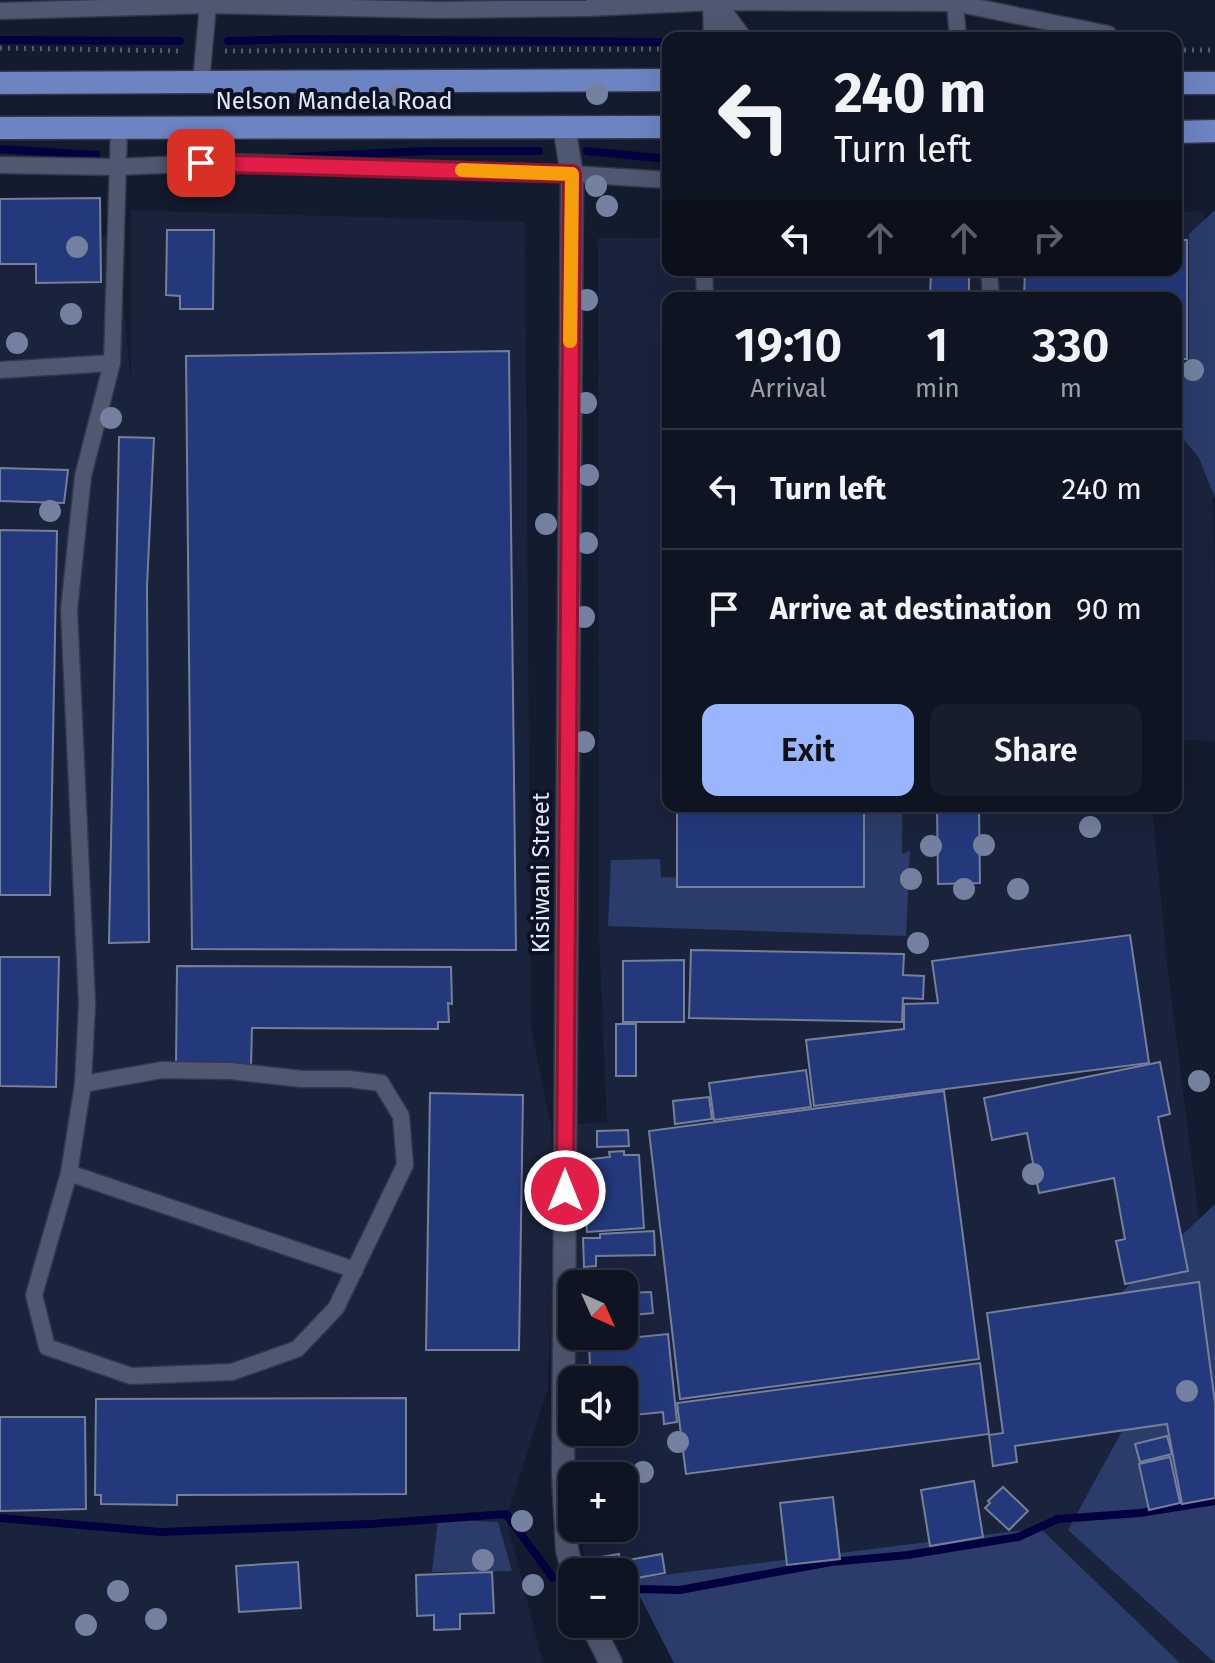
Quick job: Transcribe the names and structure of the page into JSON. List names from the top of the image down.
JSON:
{
  "streets": {
    "main road": ["Nelson Mandela Road"],
    "street": ["Kisiwani Street"]
  },
  "crossings": [
    ["Nelson Mandela Road", "Kisiwani Street"]
  ],
  "north": "bottom right",
  "page": {
    "turn": ["240 m", "Turn left"],
    "eta": [
      "19:10",
      "Arrival",
      "1",
      "min",
      "330",
      "m"
    ],
    "list": [
      {
        "name": "Turn left",
        "value": "240 m"
      },
      {
        "name": "Arrive at destination",
        "value": "90 m"
      }
    ],
    "buttons": ["Exit", "Share"],
    "map_buttons": ["+", "−"]
  }
}
